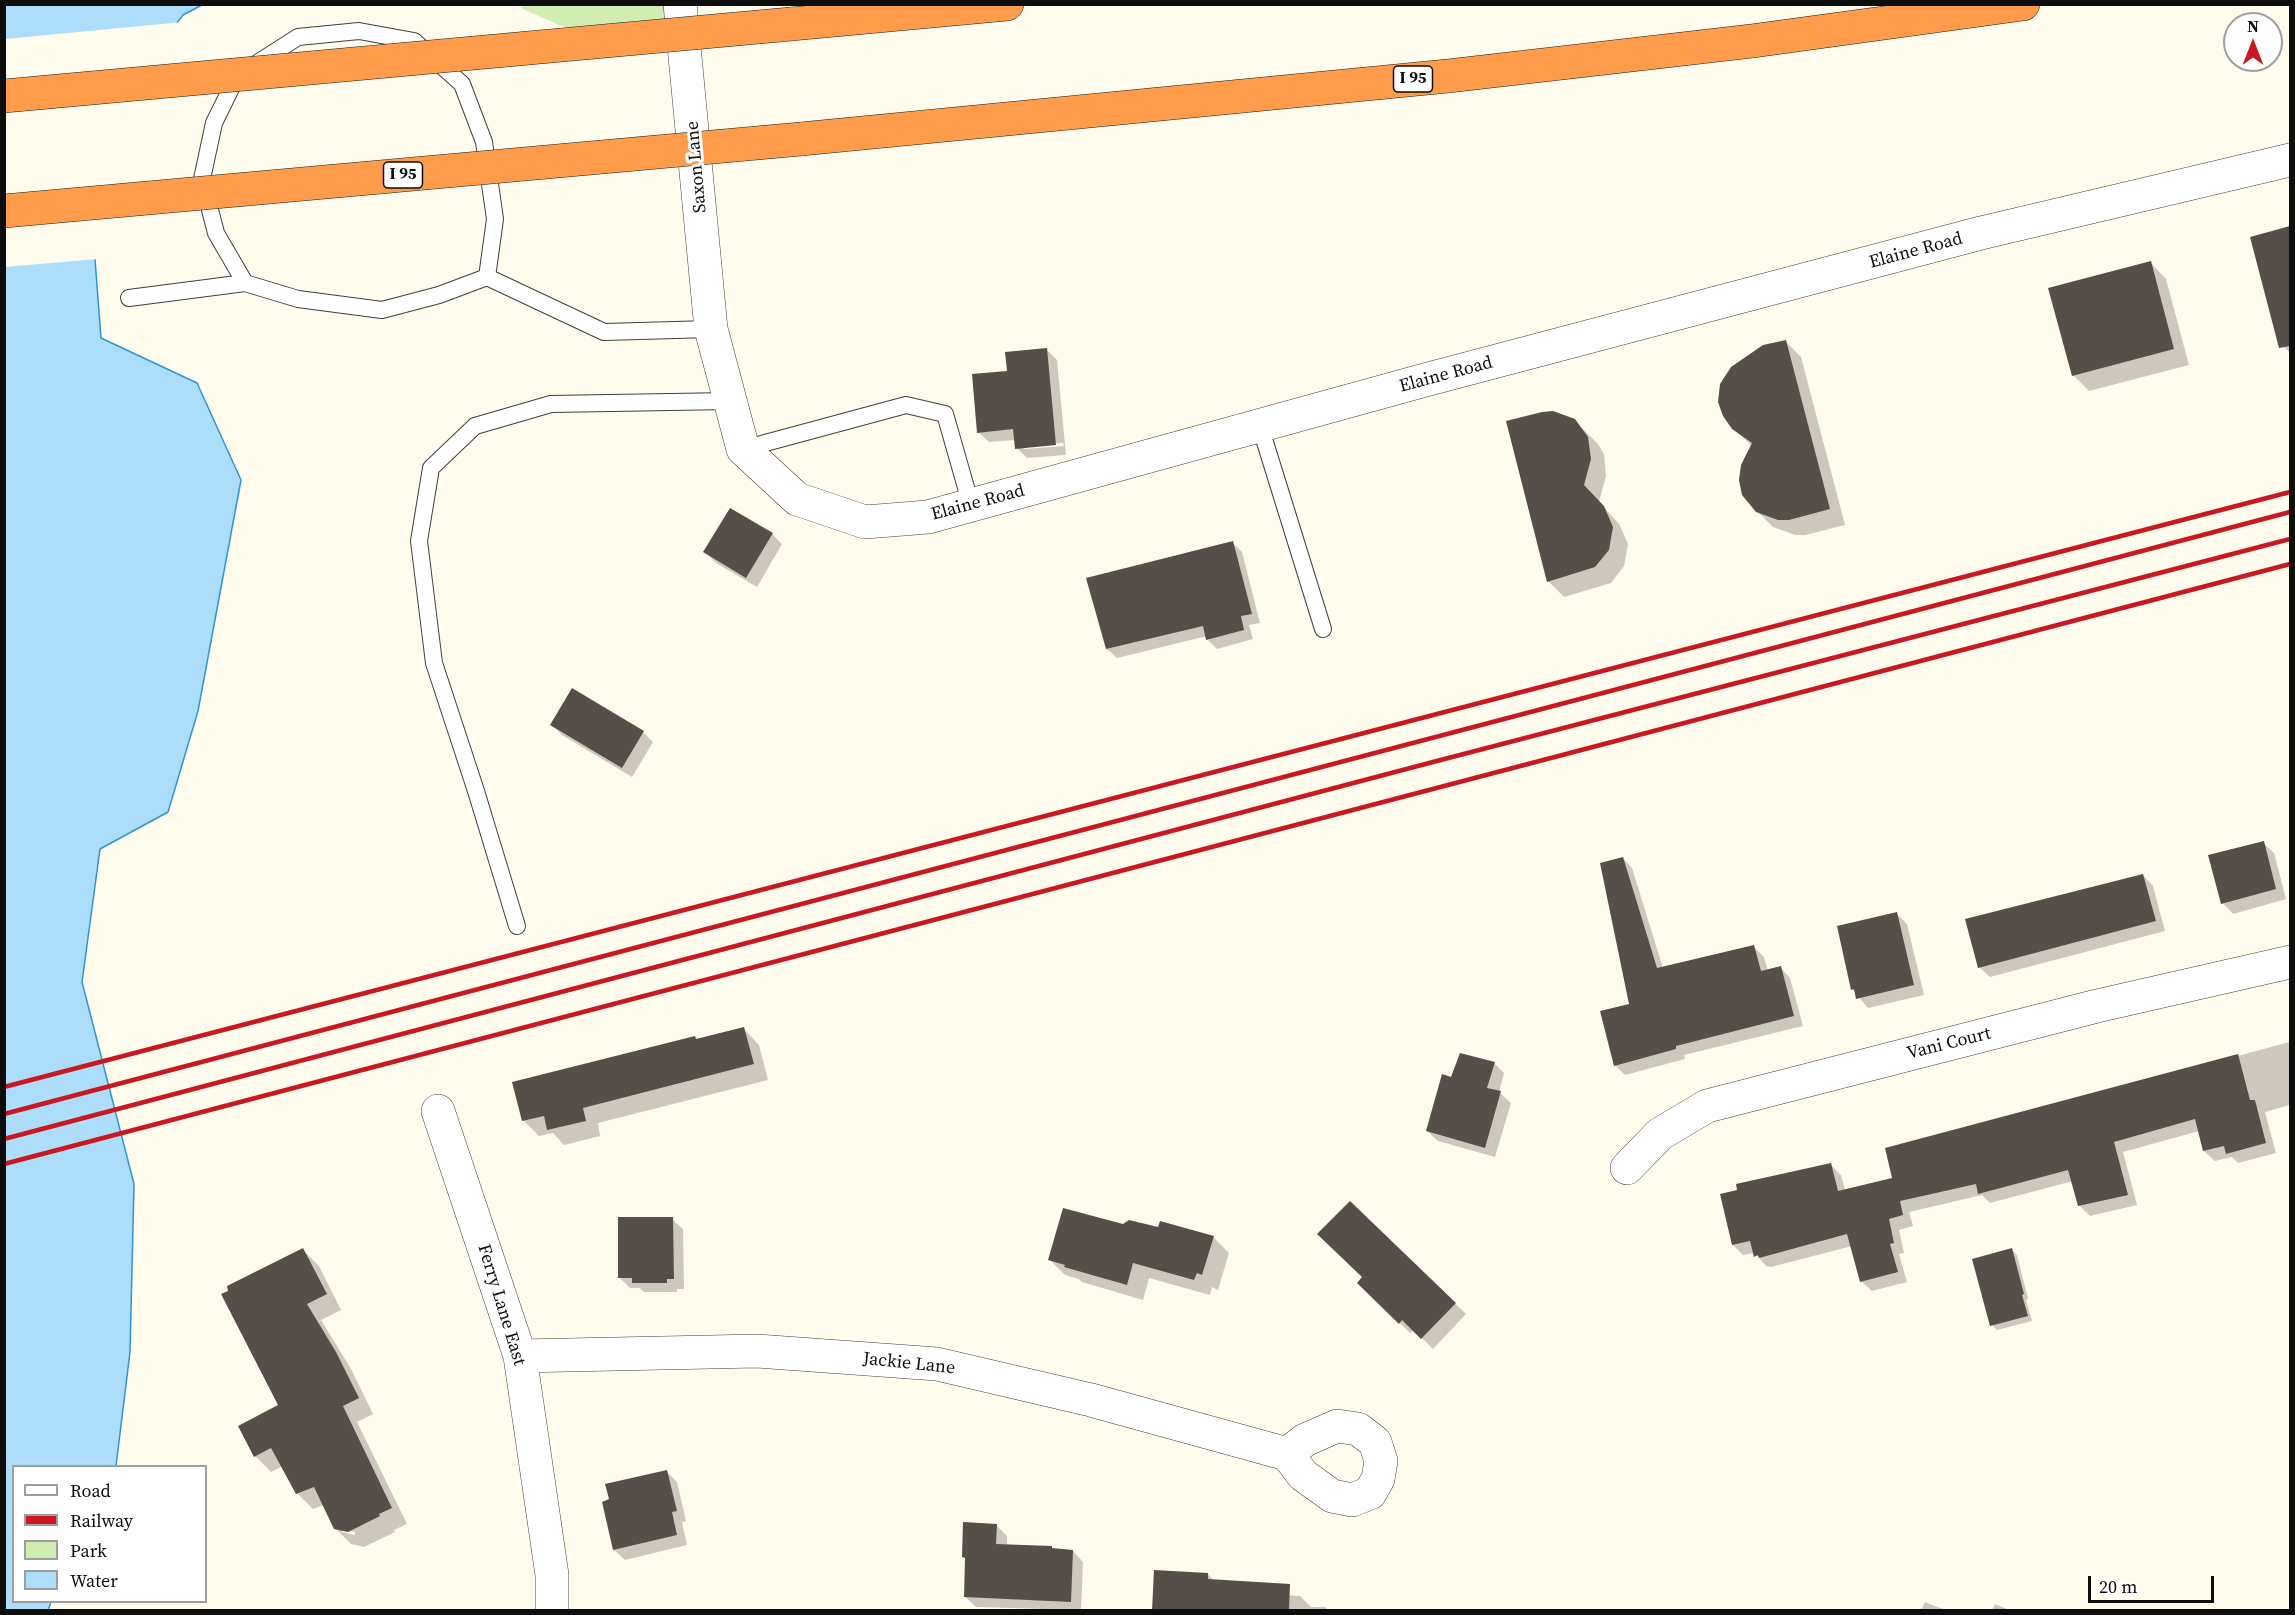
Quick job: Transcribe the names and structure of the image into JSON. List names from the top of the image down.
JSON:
{
  "streets": {
    "highway": ["I 95"],
    "street": [
      "Saxon Lane",
      "Elaine Road",
      "Vani Court",
      "Ferry Lane East",
      "Jackie Lane"
    ]
  },
  "crossings": [
    ["Ferry Lane East", "Jackie Lane"]
  ],
  "legend": [
    "Road",
    "Railway",
    "Park",
    "Water"
  ],
  "scale_bar": "20 m",
  "north": "top"
}
